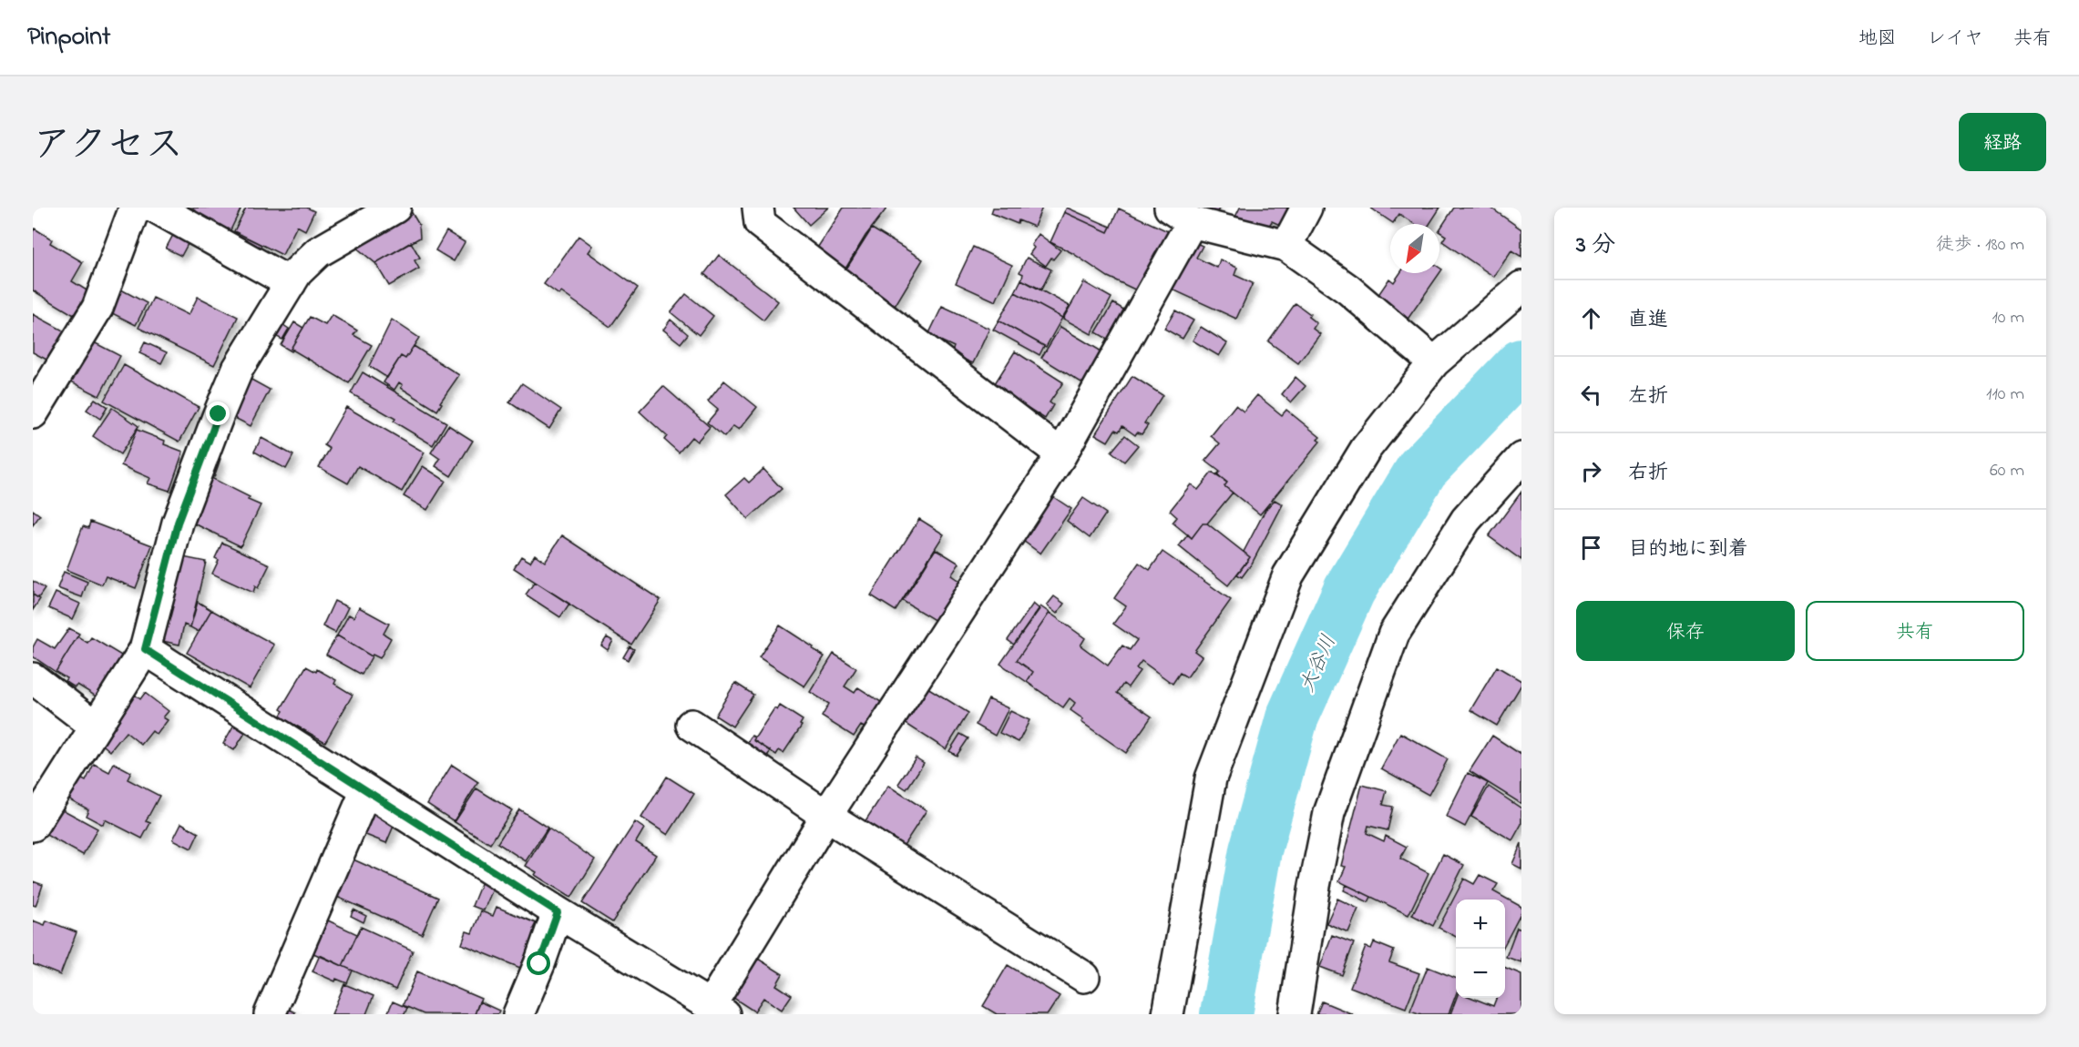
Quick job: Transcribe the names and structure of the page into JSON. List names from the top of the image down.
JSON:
{
  "water": ["大谷川"],
  "north": "bottom left",
  "page": {
    "header": "Pinpoint",
    "nav": ["地図", "レイヤ", "共有"],
    "title": "アクセス",
    "buttons": [
      "経路",
      ["保存", "共有"]
    ],
    "heading": ["3 分", "徒歩 · 180 m"],
    "list": [
      ["直進", "10 m"],
      ["左折", "110 m"],
      ["右折", "60 m"],
      "目的地に到着"
    ],
    "map_buttons": ["+", "−"]
  }
}
